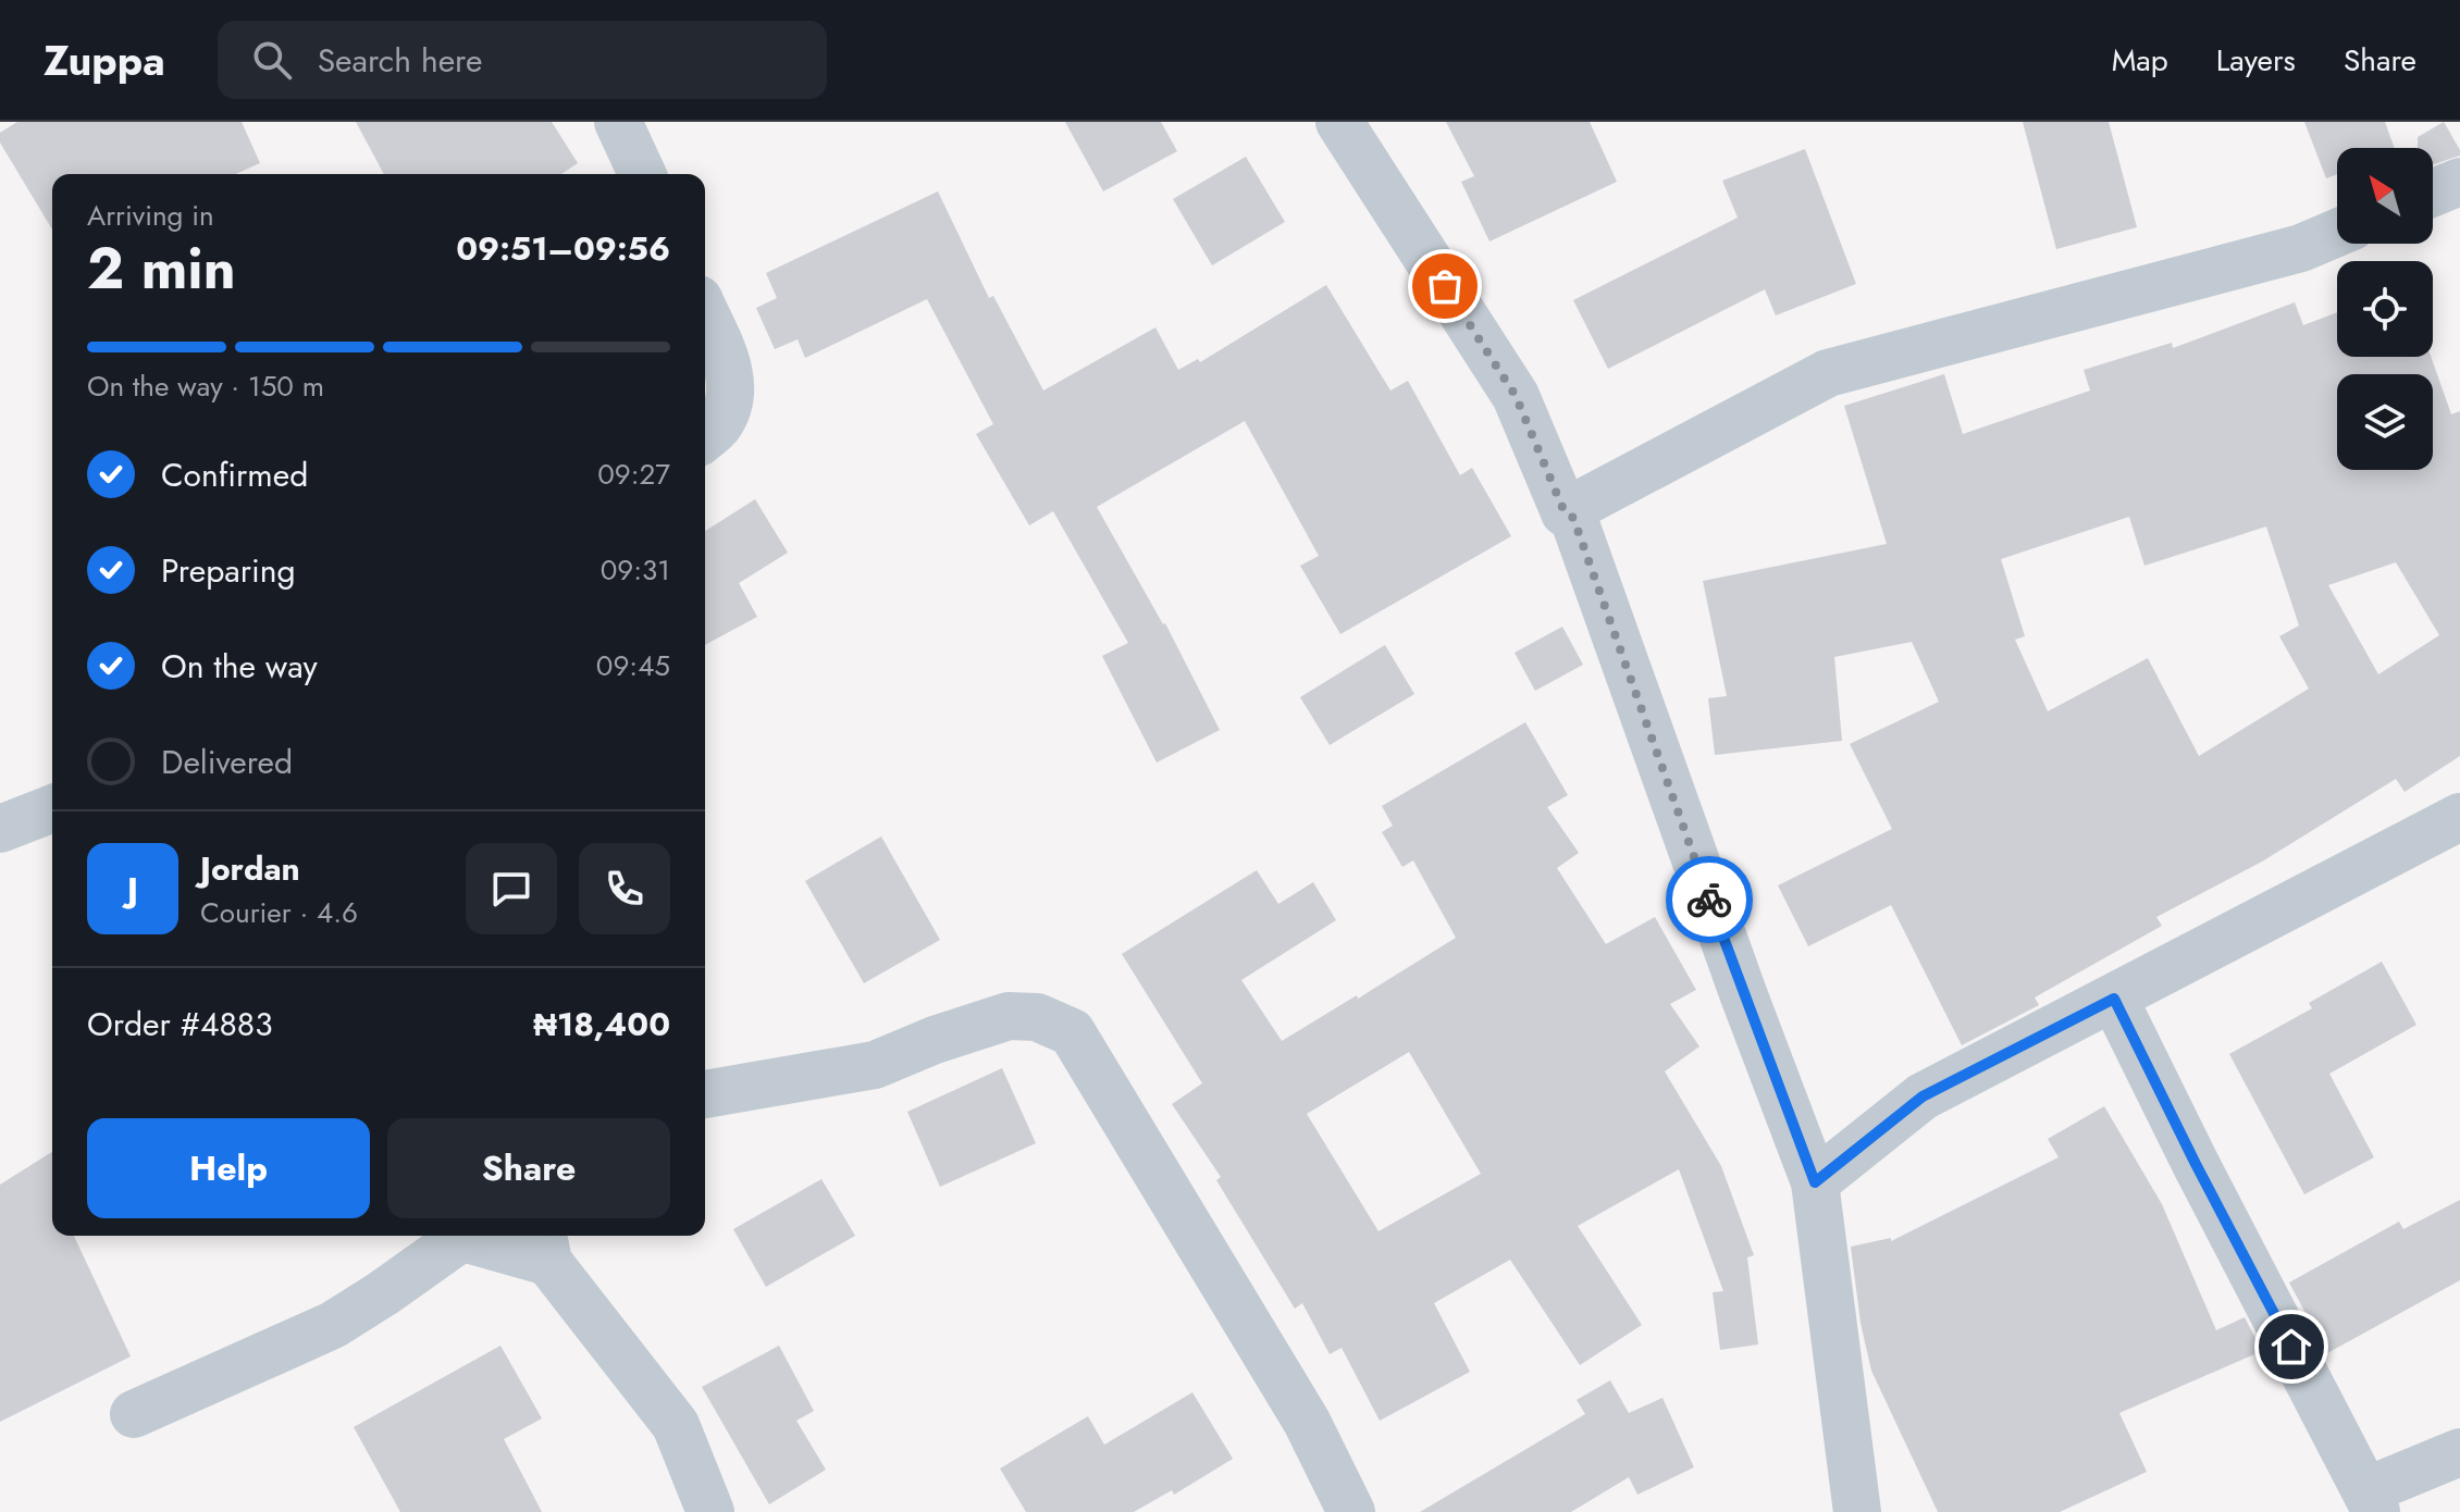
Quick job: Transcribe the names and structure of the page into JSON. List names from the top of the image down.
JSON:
{
  "north": "top left",
  "page": {
    "header": "Zuppa",
    "search": "Search here",
    "nav": ["Map", "Layers", "Share"],
    "heading": ["2 min", "Arriving in", "09:51–09:56"],
    "panel": [
      "Jordan",
      "Courier · 4.6",
      "Order #4883",
      "₦18,400"
    ],
    "bar": "On the way · 150 m",
    "list": [
      ["Confirmed", "09:27"],
      ["Preparing", "09:31"],
      ["On the way", "09:45"],
      "Delivered"
    ],
    "round": "J",
    "buttons": ["Help", "Share"]
  }
}
